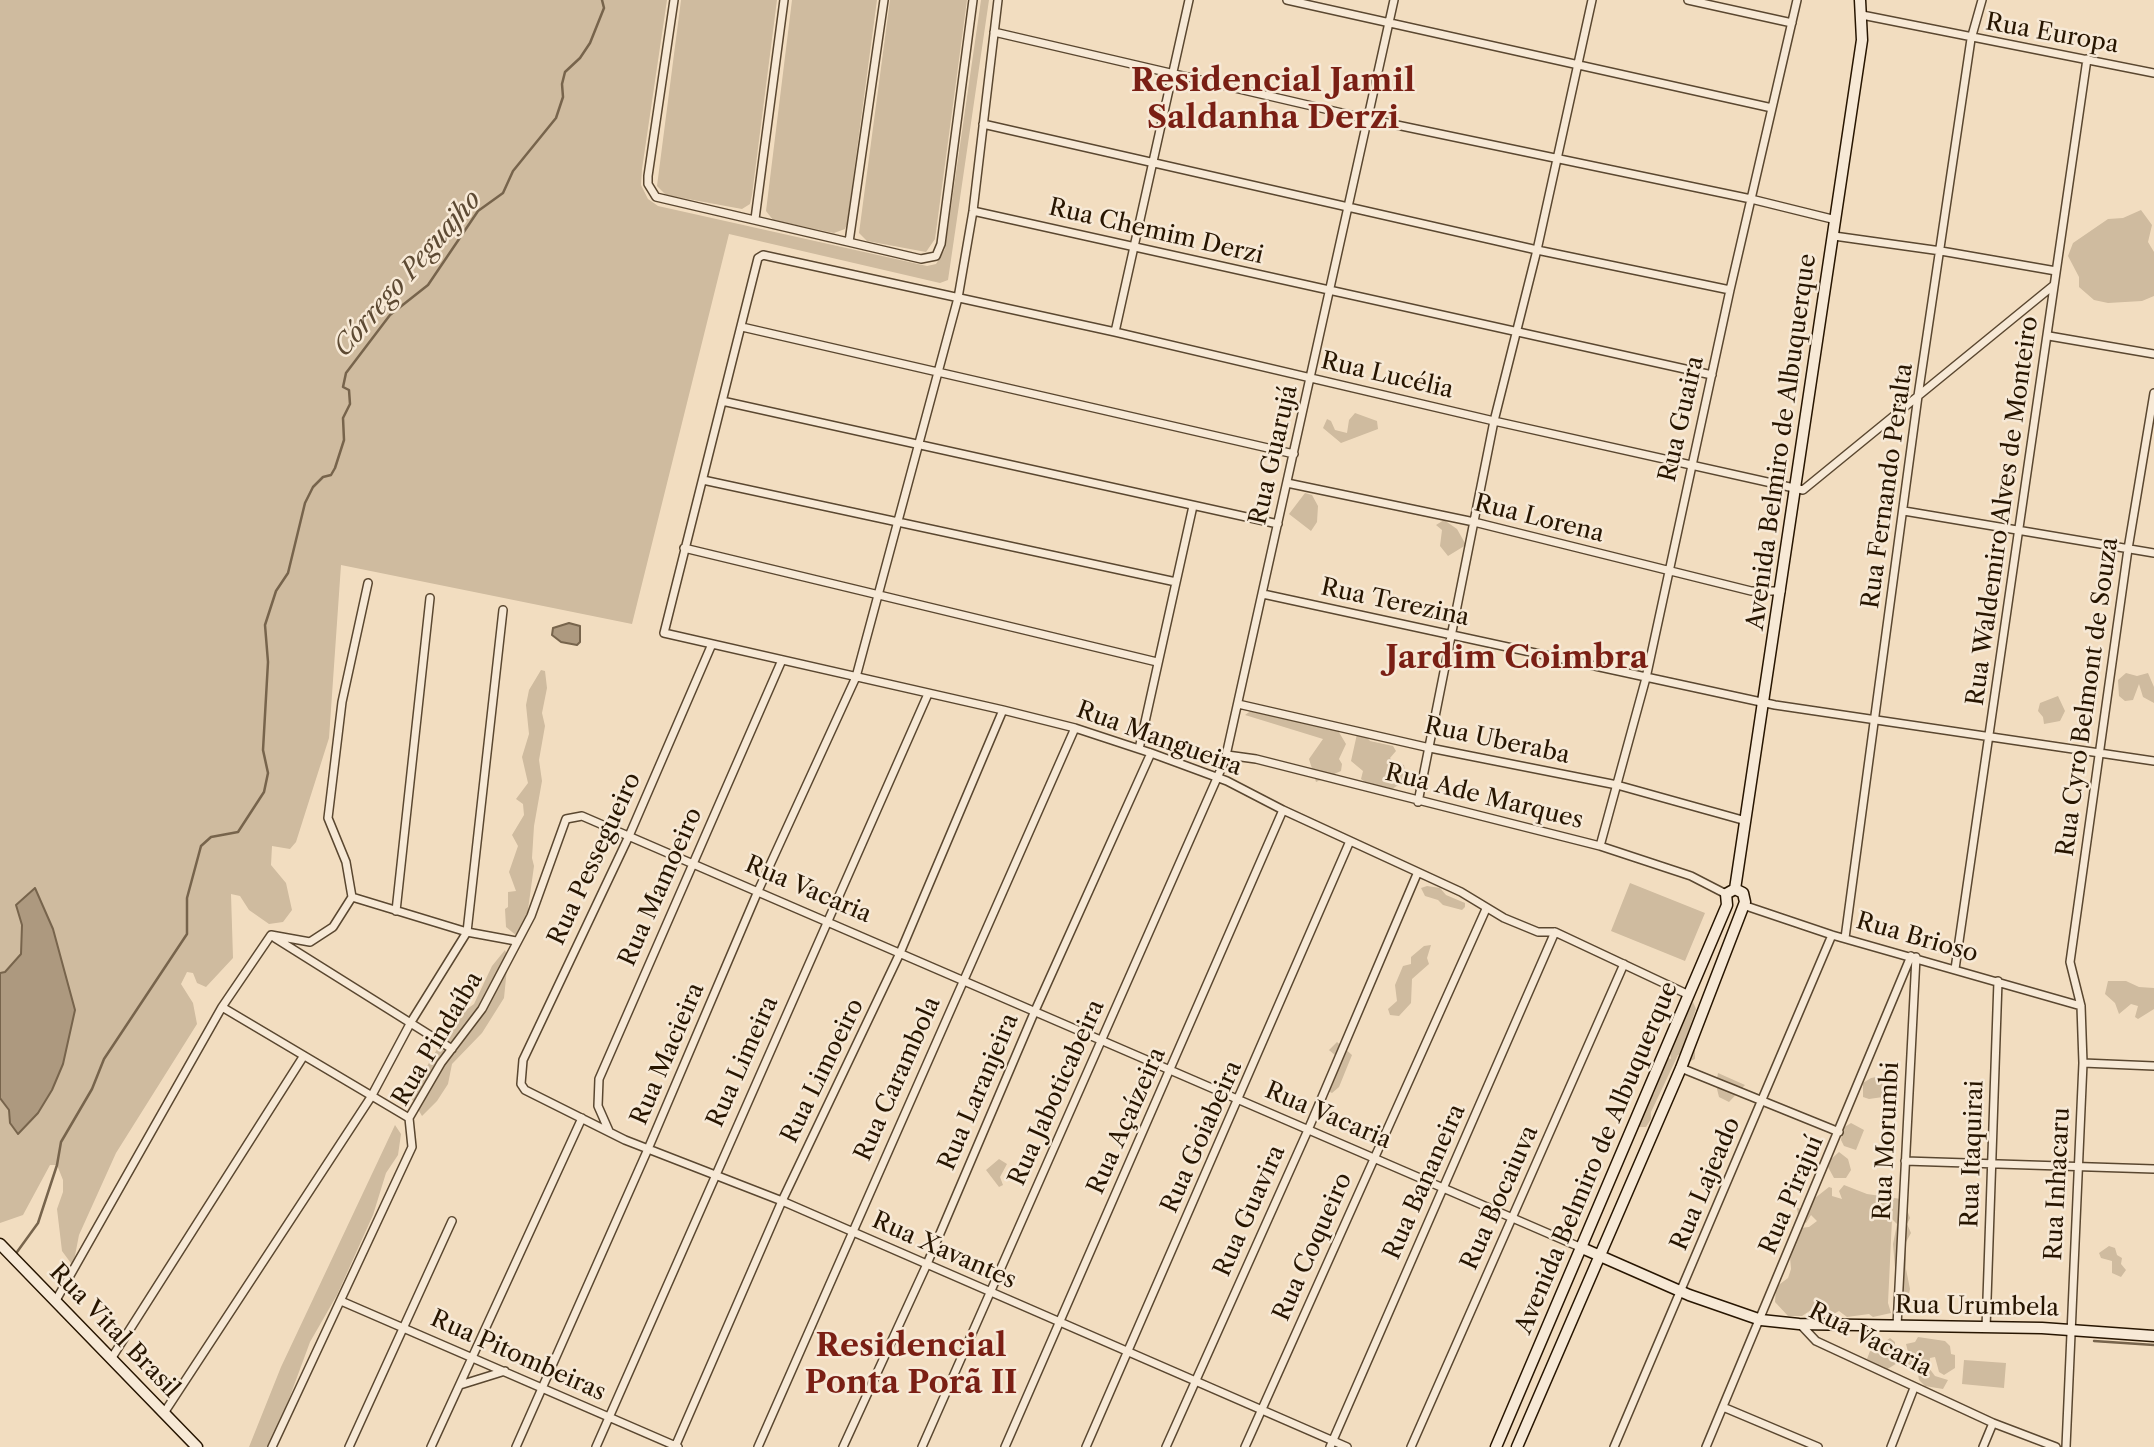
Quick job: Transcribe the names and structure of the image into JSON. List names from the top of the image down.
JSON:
{
  "streets": {
    "main road": [
      "Avenida Belmiro de Albuquerque",
      "Rua Vacaria",
      "Rua Urumbela",
      "Rua Vital Brasil"
    ],
    "street": [
      "Rua Europa",
      "Rua Chemim Derzi",
      "Rua Lucélia",
      "Rua Guaira",
      "Rua Guarujá",
      "Rua Fernando Peralta",
      "Rua Waldemiro Alves de Monteiro",
      "Rua Lorena",
      "Rua Terezina",
      "Rua Cyro Belmont de Souza",
      "Rua Mangueira",
      "Rua Uberaba",
      "Rua Ade Marques",
      "Rua Pessegueiro",
      "Rua Mamoeiro",
      "Rua Brioso",
      "Rua Pindaíba",
      "Rua Macieira",
      "Rua Limeira",
      "Rua Limoeiro",
      "Rua Carambola",
      "Rua Laranjeira",
      "Rua Jaboticabeira",
      "Rua Açaízeira",
      "Rua Goiabeira",
      "Rua Morumbi",
      "Rua Itaquirai",
      "Rua Bananeira",
      "Rua Lajeado",
      "Rua Inhacaru",
      "Rua Pirajuí",
      "Rua Bocaiuva",
      "Rua Guavira",
      "Rua Coqueiro",
      "Rua Xavantes",
      "Rua Pitombeiras"
    ]
  },
  "crossings": [
    ["Rua Europa", "Avenida Belmiro de Albuquerque"],
    ["Rua Europa", "Rua Fernando Peralta"],
    ["Rua Europa", "Rua Waldemiro Alves de Monteiro"],
    ["Rua Chemim Derzi", "Rua Guaira"],
    ["Rua Chemim Derzi", "Rua Guarujá"],
    ["Rua Chemim Derzi", "Rua Macieira"],
    ["Rua Lucélia", "Rua Guaira"],
    ["Rua Lucélia", "Avenida Belmiro de Albuquerque"],
    ["Rua Lucélia", "Rua Guarujá"],
    ["Rua Lucélia", "Rua Macieira"],
    ["Rua Guaira", "Rua Lorena"],
    ["Rua Guaira", "Rua Terezina"],
    ["Rua Guaira", "Rua Uberaba"],
    ["Rua Guaira", "Rua Ade Marques"],
    ["Avenida Belmiro de Albuquerque", "Rua Lorena"],
    ["Avenida Belmiro de Albuquerque", "Rua Terezina"],
    ["Avenida Belmiro de Albuquerque", "Rua Mangueira"],
    ["Avenida Belmiro de Albuquerque", "Rua Uberaba"],
    ["Avenida Belmiro de Albuquerque", "Rua Ade Marques"],
    ["Avenida Belmiro de Albuquerque", "Rua Vacaria"],
    ["Avenida Belmiro de Albuquerque", "Rua Brioso"],
    ["Rua Guarujá", "Rua Lorena"],
    ["Rua Guarujá", "Rua Terezina"],
    ["Rua Guarujá", "Rua Uberaba"],
    ["Rua Guarujá", "Rua Ade Marques"],
    ["Rua Guarujá", "Rua Jaboticabeira"],
    ["Rua Fernando Peralta", "Rua Terezina"],
    ["Rua Fernando Peralta", "Rua Brioso"],
    ["Rua Waldemiro Alves de Monteiro", "Rua Terezina"],
    ["Rua Waldemiro Alves de Monteiro", "Rua Brioso"],
    ["Rua Terezina", "Rua Cyro Belmont de Souza"],
    ["Rua Cyro Belmont de Souza", "Rua Brioso"],
    ["Rua Cyro Belmont de Souza", "Rua Inhacaru"],
    ["Rua Mangueira", "Rua Pessegueiro"],
    ["Rua Mangueira", "Rua Mamoeiro"],
    ["Rua Mangueira", "Rua Macieira"],
    ["Rua Mangueira", "Rua Limeira"],
    ["Rua Mangueira", "Rua Limoeiro"],
    ["Rua Mangueira", "Rua Carambola"],
    ["Rua Mangueira", "Rua Laranjeira"],
    ["Rua Mangueira", "Rua Jaboticabeira"],
    ["Rua Mangueira", "Rua Açaízeira"],
    ["Rua Mangueira", "Rua Goiabeira"],
    ["Rua Mangueira", "Rua Bananeira"],
    ["Rua Mangueira", "Rua Bocaiuva"],
    ["Rua Mangueira", "Rua Guavira"],
    ["Rua Mangueira", "Rua Coqueiro"],
    ["Rua Ade Marques", "Rua Jaboticabeira"],
    ["Rua Pessegueiro", "Rua Vacaria"],
    ["Rua Pessegueiro", "Rua Xavantes"],
    ["Rua Mamoeiro", "Rua Vacaria"],
    ["Rua Mamoeiro", "Rua Xavantes"],
    ["Rua Vacaria", "Rua Pindaíba"],
    ["Rua Vacaria", "Rua Macieira"],
    ["Rua Vacaria", "Rua Limeira"],
    ["Rua Vacaria", "Rua Limoeiro"],
    ["Rua Vacaria", "Rua Carambola"],
    ["Rua Vacaria", "Rua Laranjeira"],
    ["Rua Vacaria", "Rua Jaboticabeira"],
    ["Rua Vacaria", "Rua Açaízeira"],
    ["Rua Vacaria", "Rua Goiabeira"],
    ["Rua Vacaria", "Rua Bananeira"],
    ["Rua Vacaria", "Rua Lajeado"],
    ["Rua Vacaria", "Rua Pirajuí"],
    ["Rua Vacaria", "Rua Bocaiuva"],
    ["Rua Vacaria", "Rua Guavira"],
    ["Rua Vacaria", "Rua Coqueiro"],
    ["Rua Vacaria", "Rua Urumbela"],
    ["Rua Brioso", "Rua Morumbi"],
    ["Rua Brioso", "Rua Itaquirai"],
    ["Rua Brioso", "Rua Lajeado"],
    ["Rua Brioso", "Rua Inhacaru"],
    ["Rua Brioso", "Rua Pirajuí"],
    ["Rua Pindaíba", "Rua Pitombeiras"],
    ["Rua Macieira", "Rua Xavantes"],
    ["Rua Macieira", "Rua Pitombeiras"],
    ["Rua Limeira", "Rua Xavantes"],
    ["Rua Limeira", "Rua Pitombeiras"],
    ["Rua Limoeiro", "Rua Xavantes"],
    ["Rua Limoeiro", "Rua Pitombeiras"],
    ["Rua Carambola", "Rua Xavantes"],
    ["Rua Laranjeira", "Rua Xavantes"],
    ["Rua Jaboticabeira", "Rua Xavantes"],
    ["Rua Açaízeira", "Rua Xavantes"],
    ["Rua Goiabeira", "Rua Xavantes"],
    ["Rua Morumbi", "Rua Pirajuí"],
    ["Rua Morumbi", "Rua Urumbela"],
    ["Rua Itaquirai", "Rua Urumbela"],
    ["Rua Bananeira", "Rua Xavantes"],
    ["Rua Inhacaru", "Rua Urumbela"],
    ["Rua Guavira", "Rua Xavantes"],
    ["Rua Coqueiro", "Rua Xavantes"]
  ],
  "districts": ["Residencial Jamil Saldanha Derzi", "Jardim Coimbra", "Residencial Ponta Porã II"],
  "water": ["Córrego Peguajho"]
}
